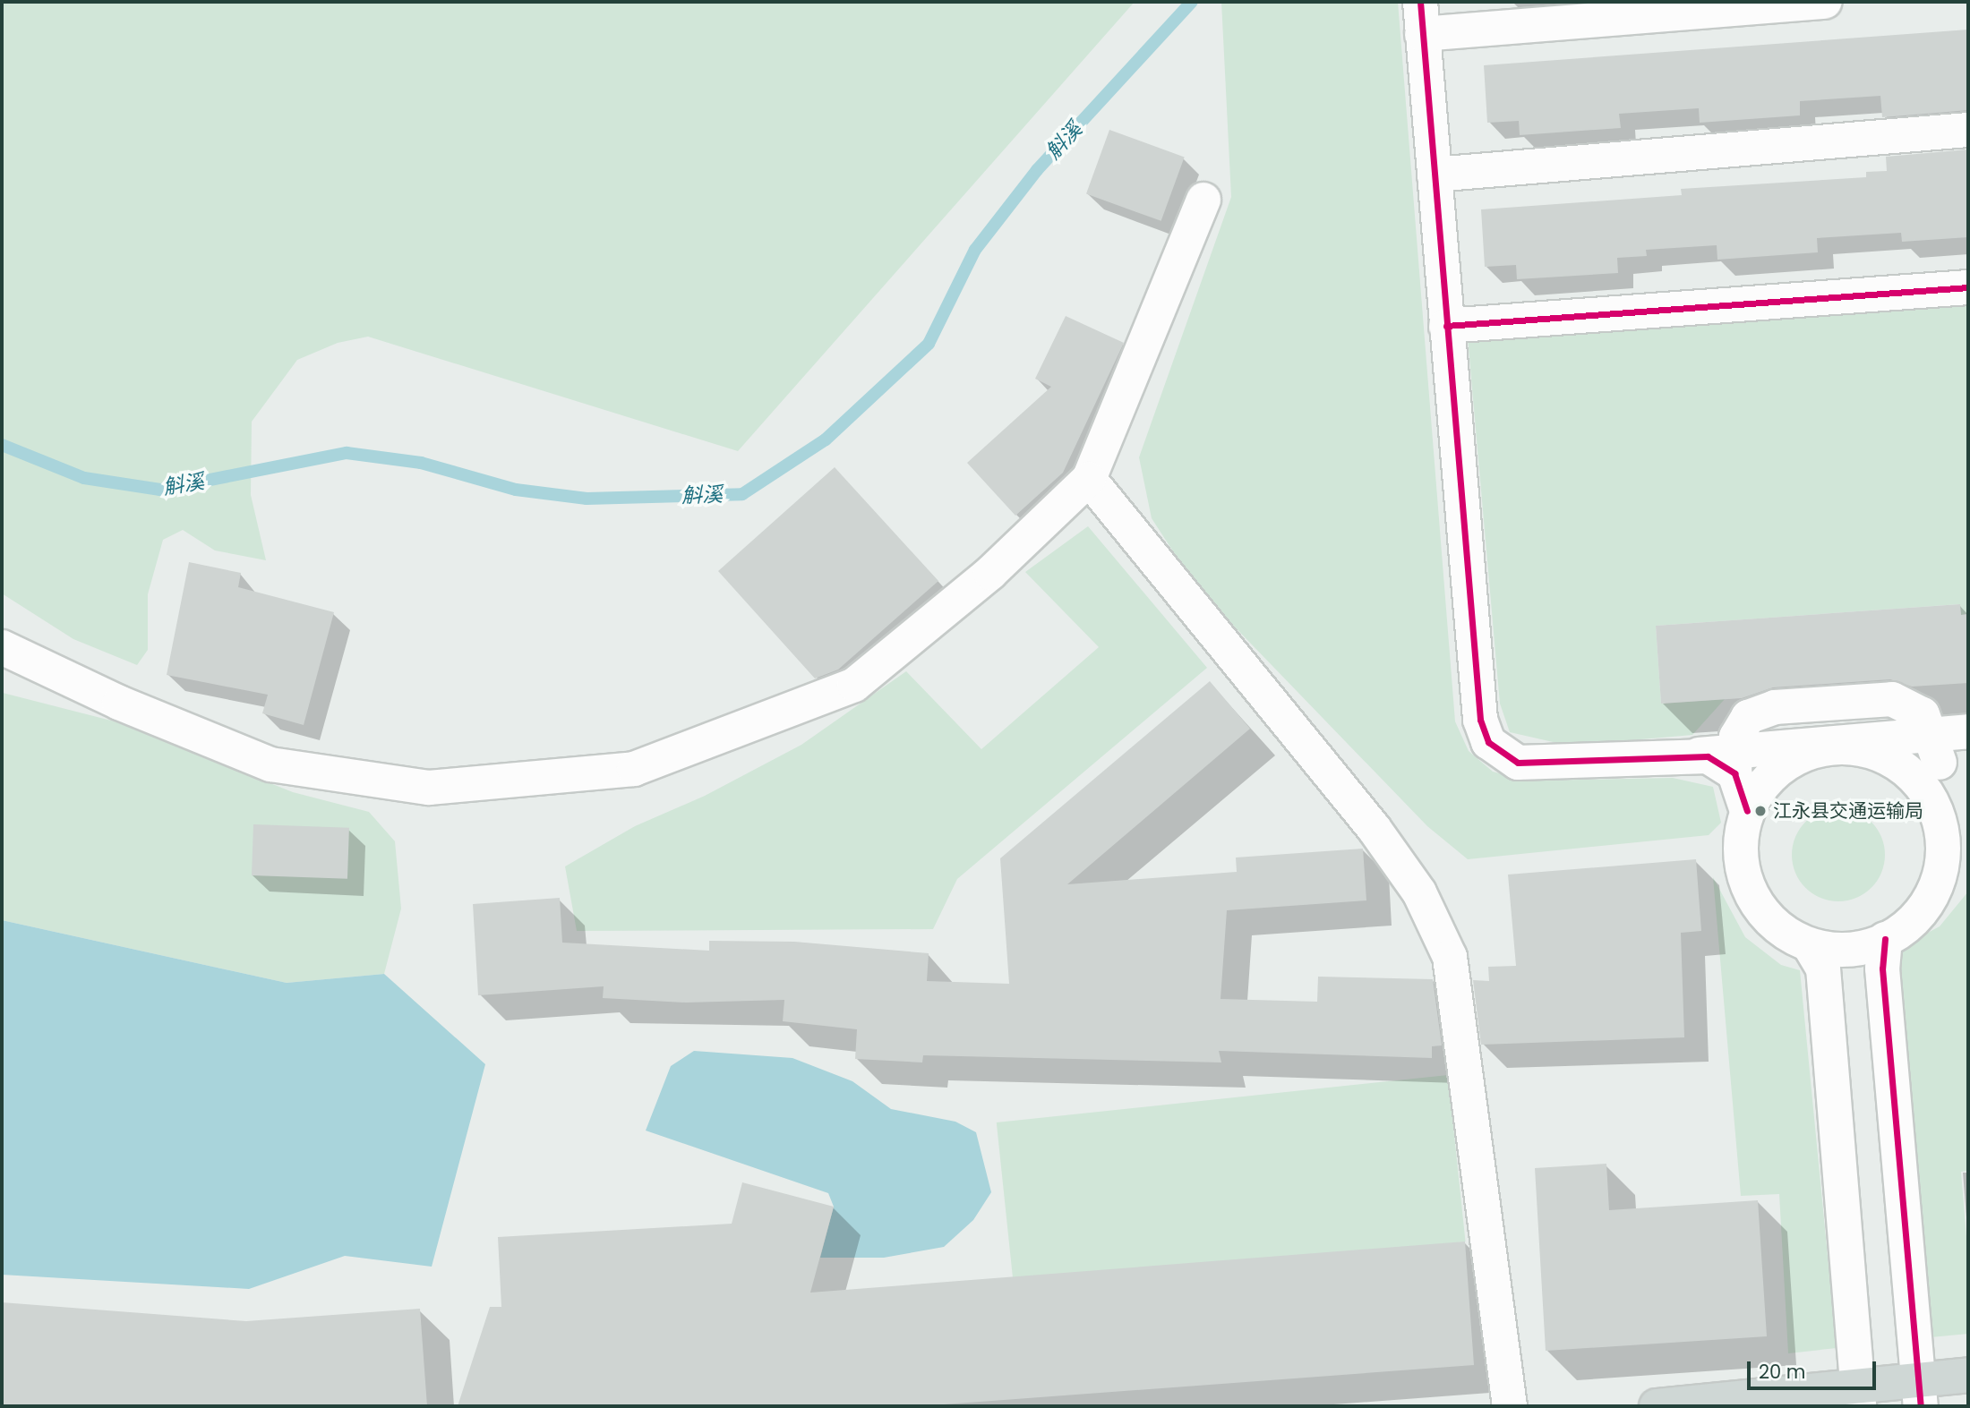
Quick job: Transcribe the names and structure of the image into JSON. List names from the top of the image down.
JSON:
{
  "water": ["斛溪"],
  "places": ["江永县交通运输局"],
  "scale_bar": "20 m"
}
